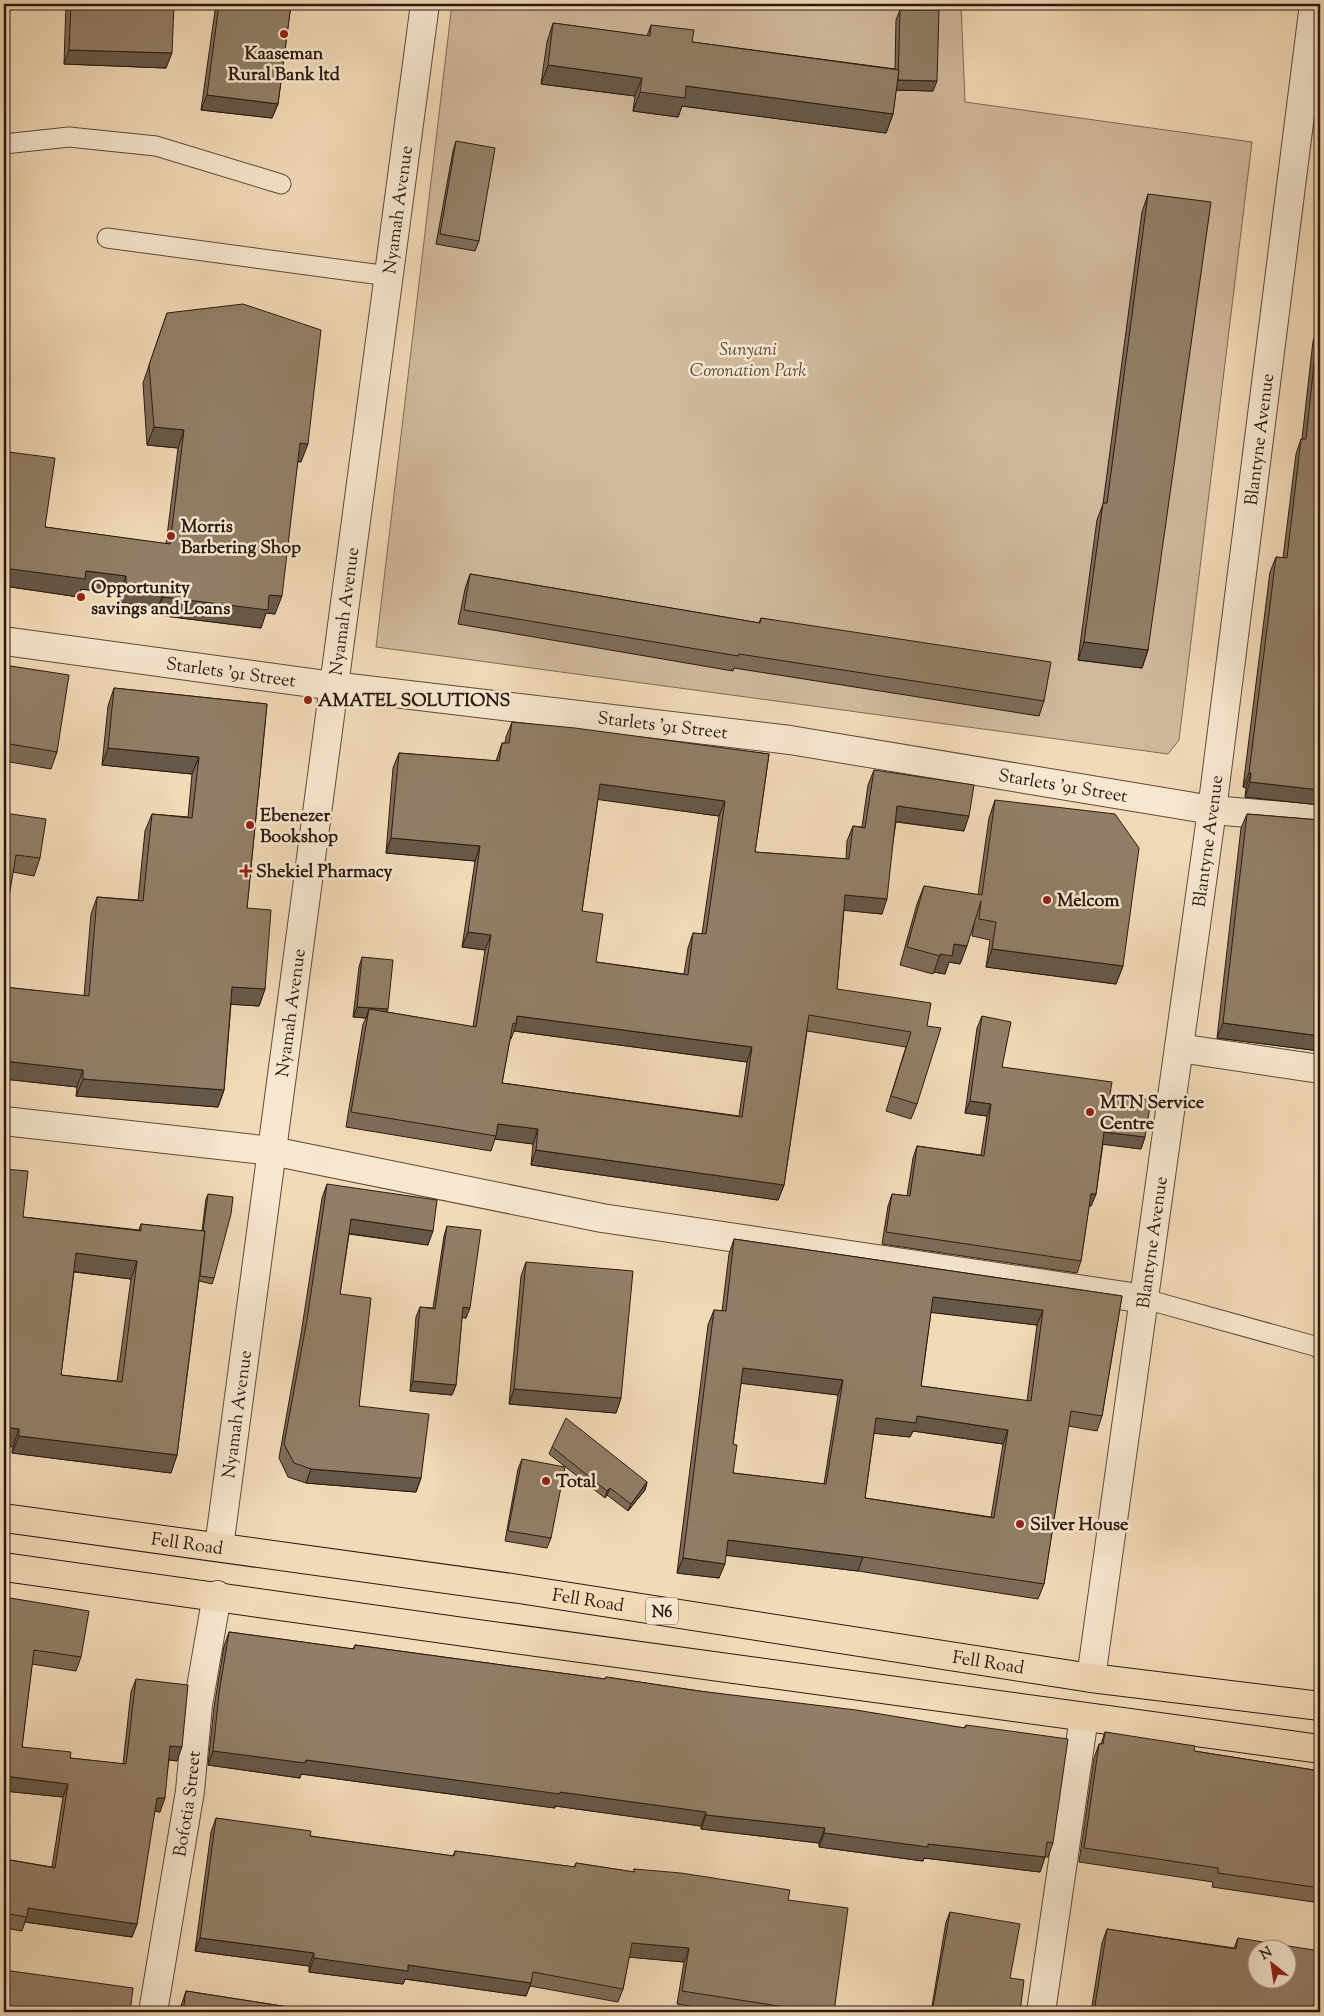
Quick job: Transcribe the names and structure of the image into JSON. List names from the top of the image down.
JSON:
{
  "streets": {
    "main road": ["Fell Road", "N6"],
    "street": [
      "Nyamah Avenue",
      "Blantyne Avenue",
      "Starlets '91 Street",
      "Bofotia Street"
    ]
  },
  "crossings": [
    ["Nyamah Avenue", "Starlets '91 Street"],
    ["Nyamah Avenue", "Fell Road"],
    ["Blantyne Avenue", "Starlets '91 Street"],
    ["Blantyne Avenue", "Fell Road"]
  ],
  "parks": ["Sunyani Coronation Park"],
  "places": {
    "other": [
      "Kaaseman Rural Bank ltd",
      "Morris Barbering Shop",
      "Opportunity savings and Loans",
      "AMATEL SOLUTIONS",
      "Ebenezer Bookshop",
      "Melcom",
      "MTN Service Centre",
      "Total",
      "Silver House"
    ],
    "health": ["Shekiel Pharmacy"]
  },
  "north": "top left"
}
